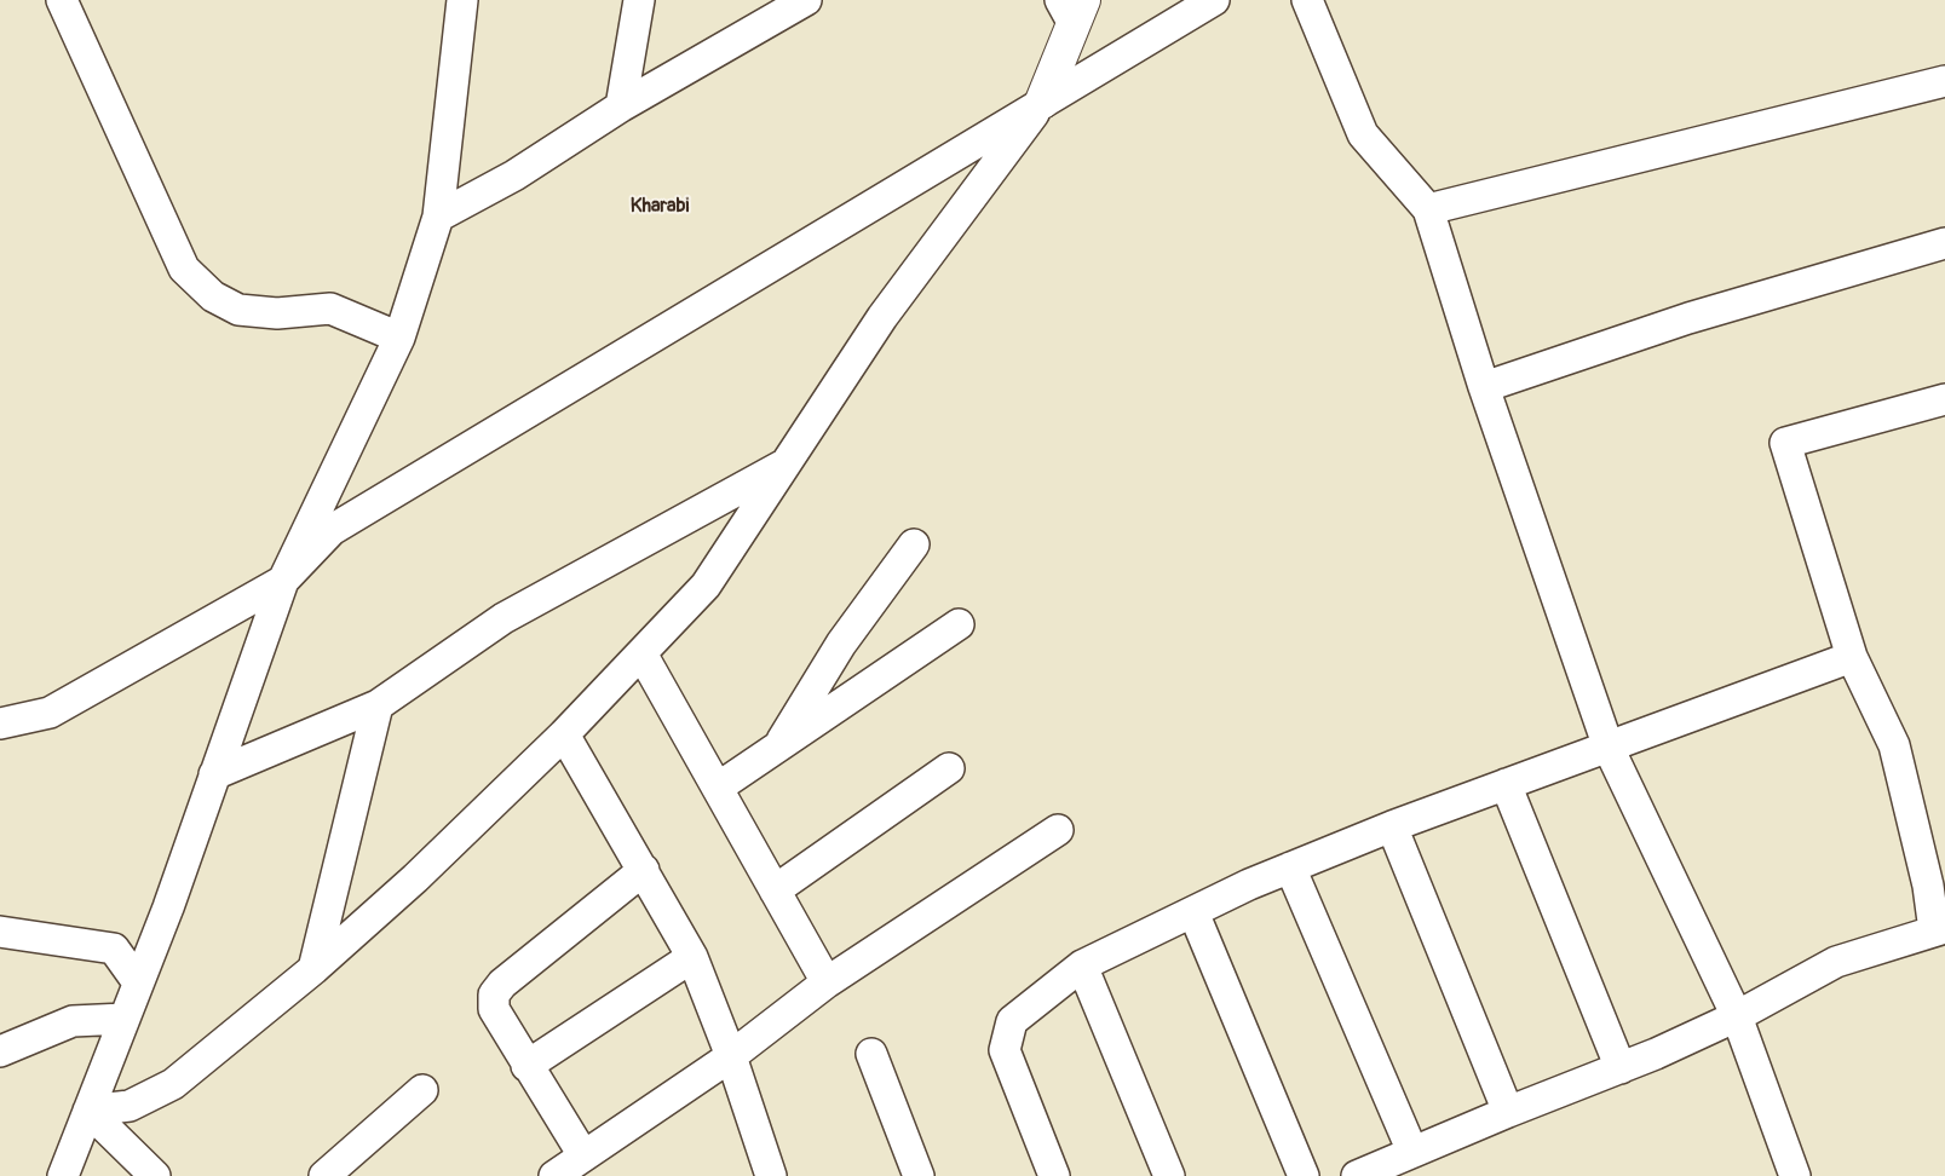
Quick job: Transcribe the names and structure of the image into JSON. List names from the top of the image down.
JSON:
{
  "districts": ["Kharabi"]
}
